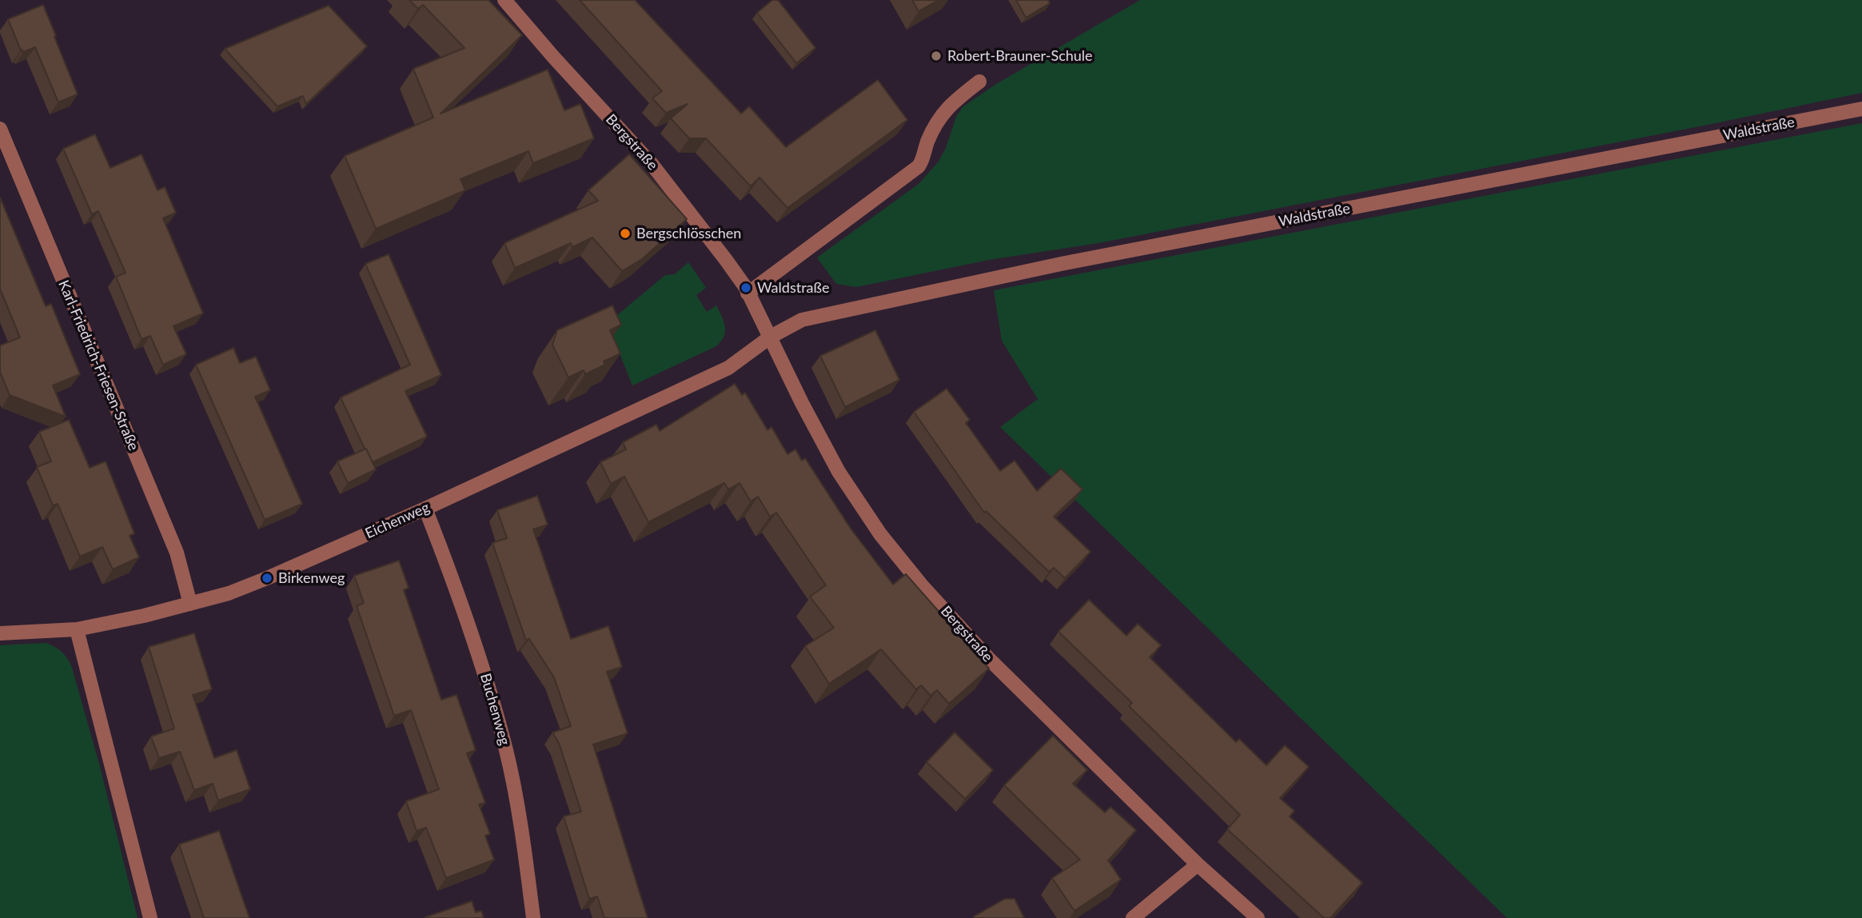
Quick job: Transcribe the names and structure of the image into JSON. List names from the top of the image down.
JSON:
{
  "streets": {
    "street": [
      "Waldstraße",
      "Bergstraße",
      "Karl-Friedrich-Friesen-Straße",
      "Eichenweg",
      "Buchenweg"
    ]
  },
  "crossings": [
    ["Waldstraße", "Bergstraße"],
    ["Waldstraße", "Eichenweg"],
    ["Bergstraße", "Eichenweg"],
    ["Karl-Friedrich-Friesen-Straße", "Eichenweg"],
    ["Eichenweg", "Buchenweg"]
  ],
  "places": [
    "Robert-Brauner-Schule",
    "Bergschlösschen",
    "Waldstraße",
    "Birkenweg"
  ]
}
